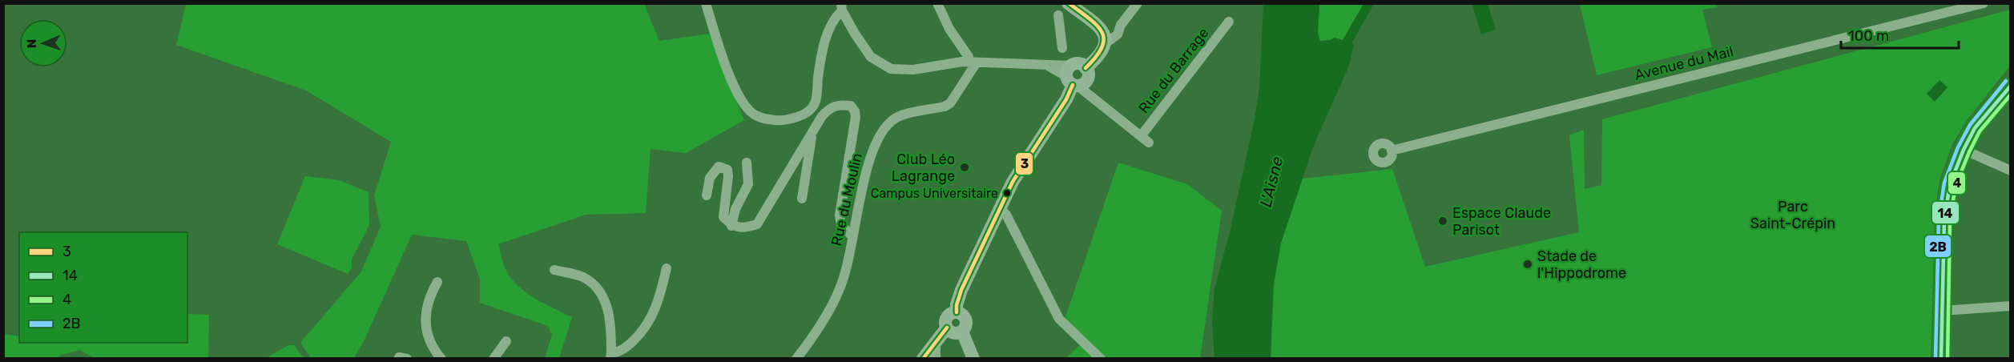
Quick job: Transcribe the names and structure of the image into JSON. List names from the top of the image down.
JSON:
{
  "streets": {
    "street": ["Avenue du Mail", "Rue du Barrage", "Rue du Moulin"]
  },
  "water": ["L'Aisne"],
  "parks": ["Parc Saint-Crépin"],
  "places": [
    "Club Léo Lagrange",
    "Campus Universitaire",
    "Espace Claude Parisot",
    "Stade de l'Hippodrome"
  ],
  "lines": [
    "transit line 3",
    "transit line 2B",
    "transit line 14",
    "transit line 4"
  ],
  "legend": [
    "3",
    "14",
    "4",
    "2B"
  ],
  "scale_bar": "100 m",
  "north": "left"
}
